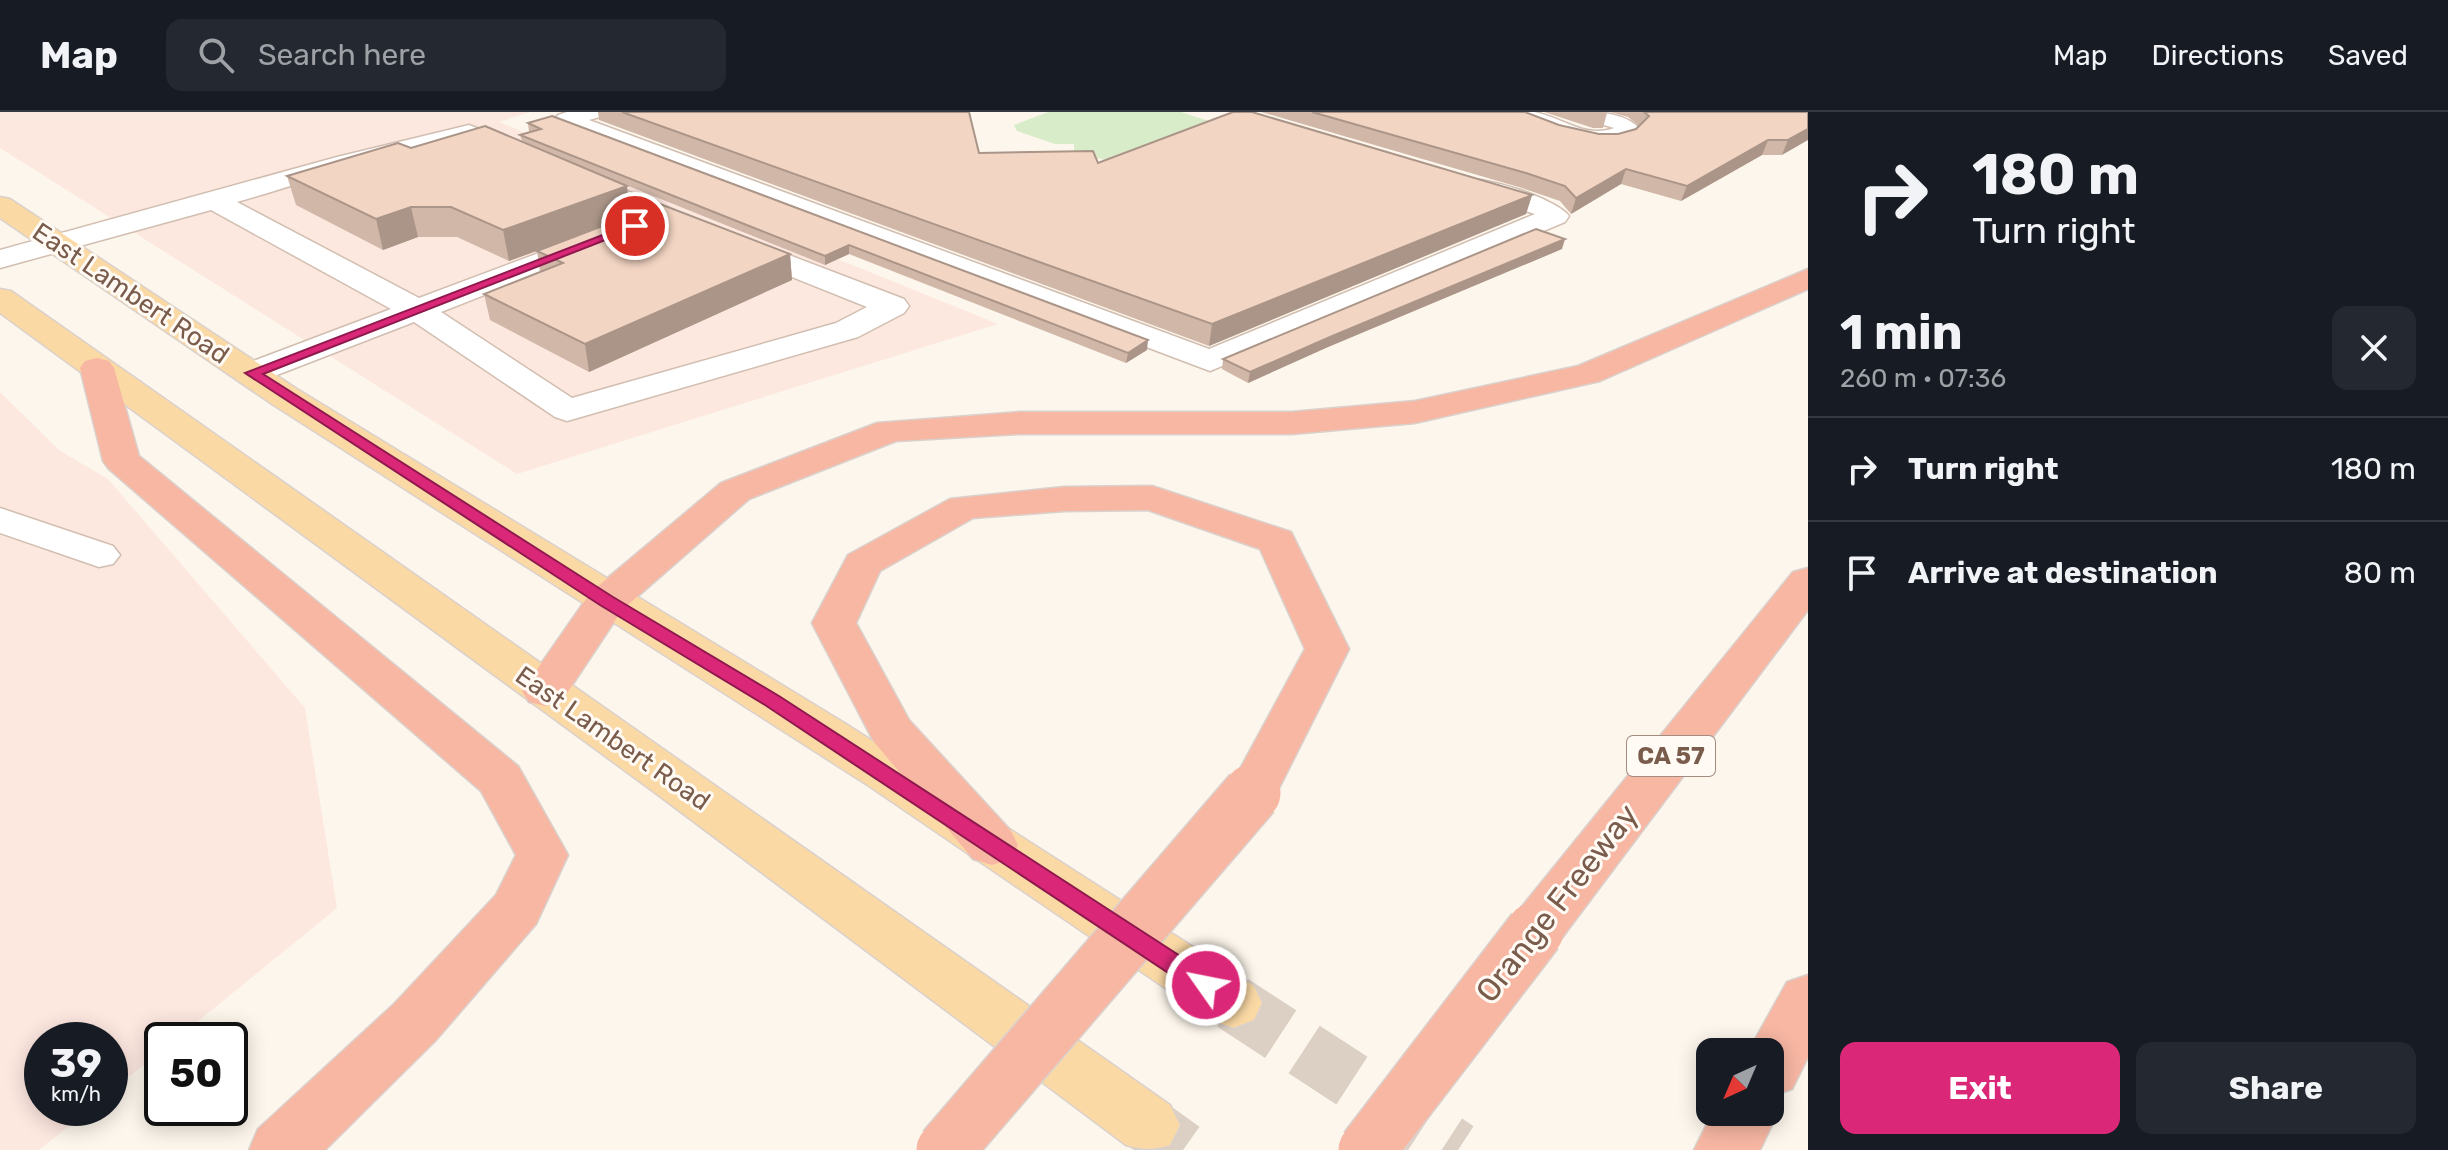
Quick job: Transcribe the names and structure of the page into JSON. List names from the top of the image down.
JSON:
{
  "streets": {
    "highway": ["CA 57", "Orange Freeway"],
    "main road": ["East Lambert Road"]
  },
  "north": "bottom left",
  "page": {
    "header": "Map",
    "search": "Search here",
    "nav": ["Map", "Directions", "Saved"],
    "turn": ["180 m", "Turn right"],
    "heading": ["1 min", "260 m · 07:36"],
    "list": [
      {
        "name": "Turn right",
        "value": "180 m"
      },
      {
        "name": "Arrive at destination",
        "value": "80 m"
      }
    ],
    "speed": "39 km/h",
    "limit": "50",
    "buttons": ["Exit", "Share"]
  }
}
